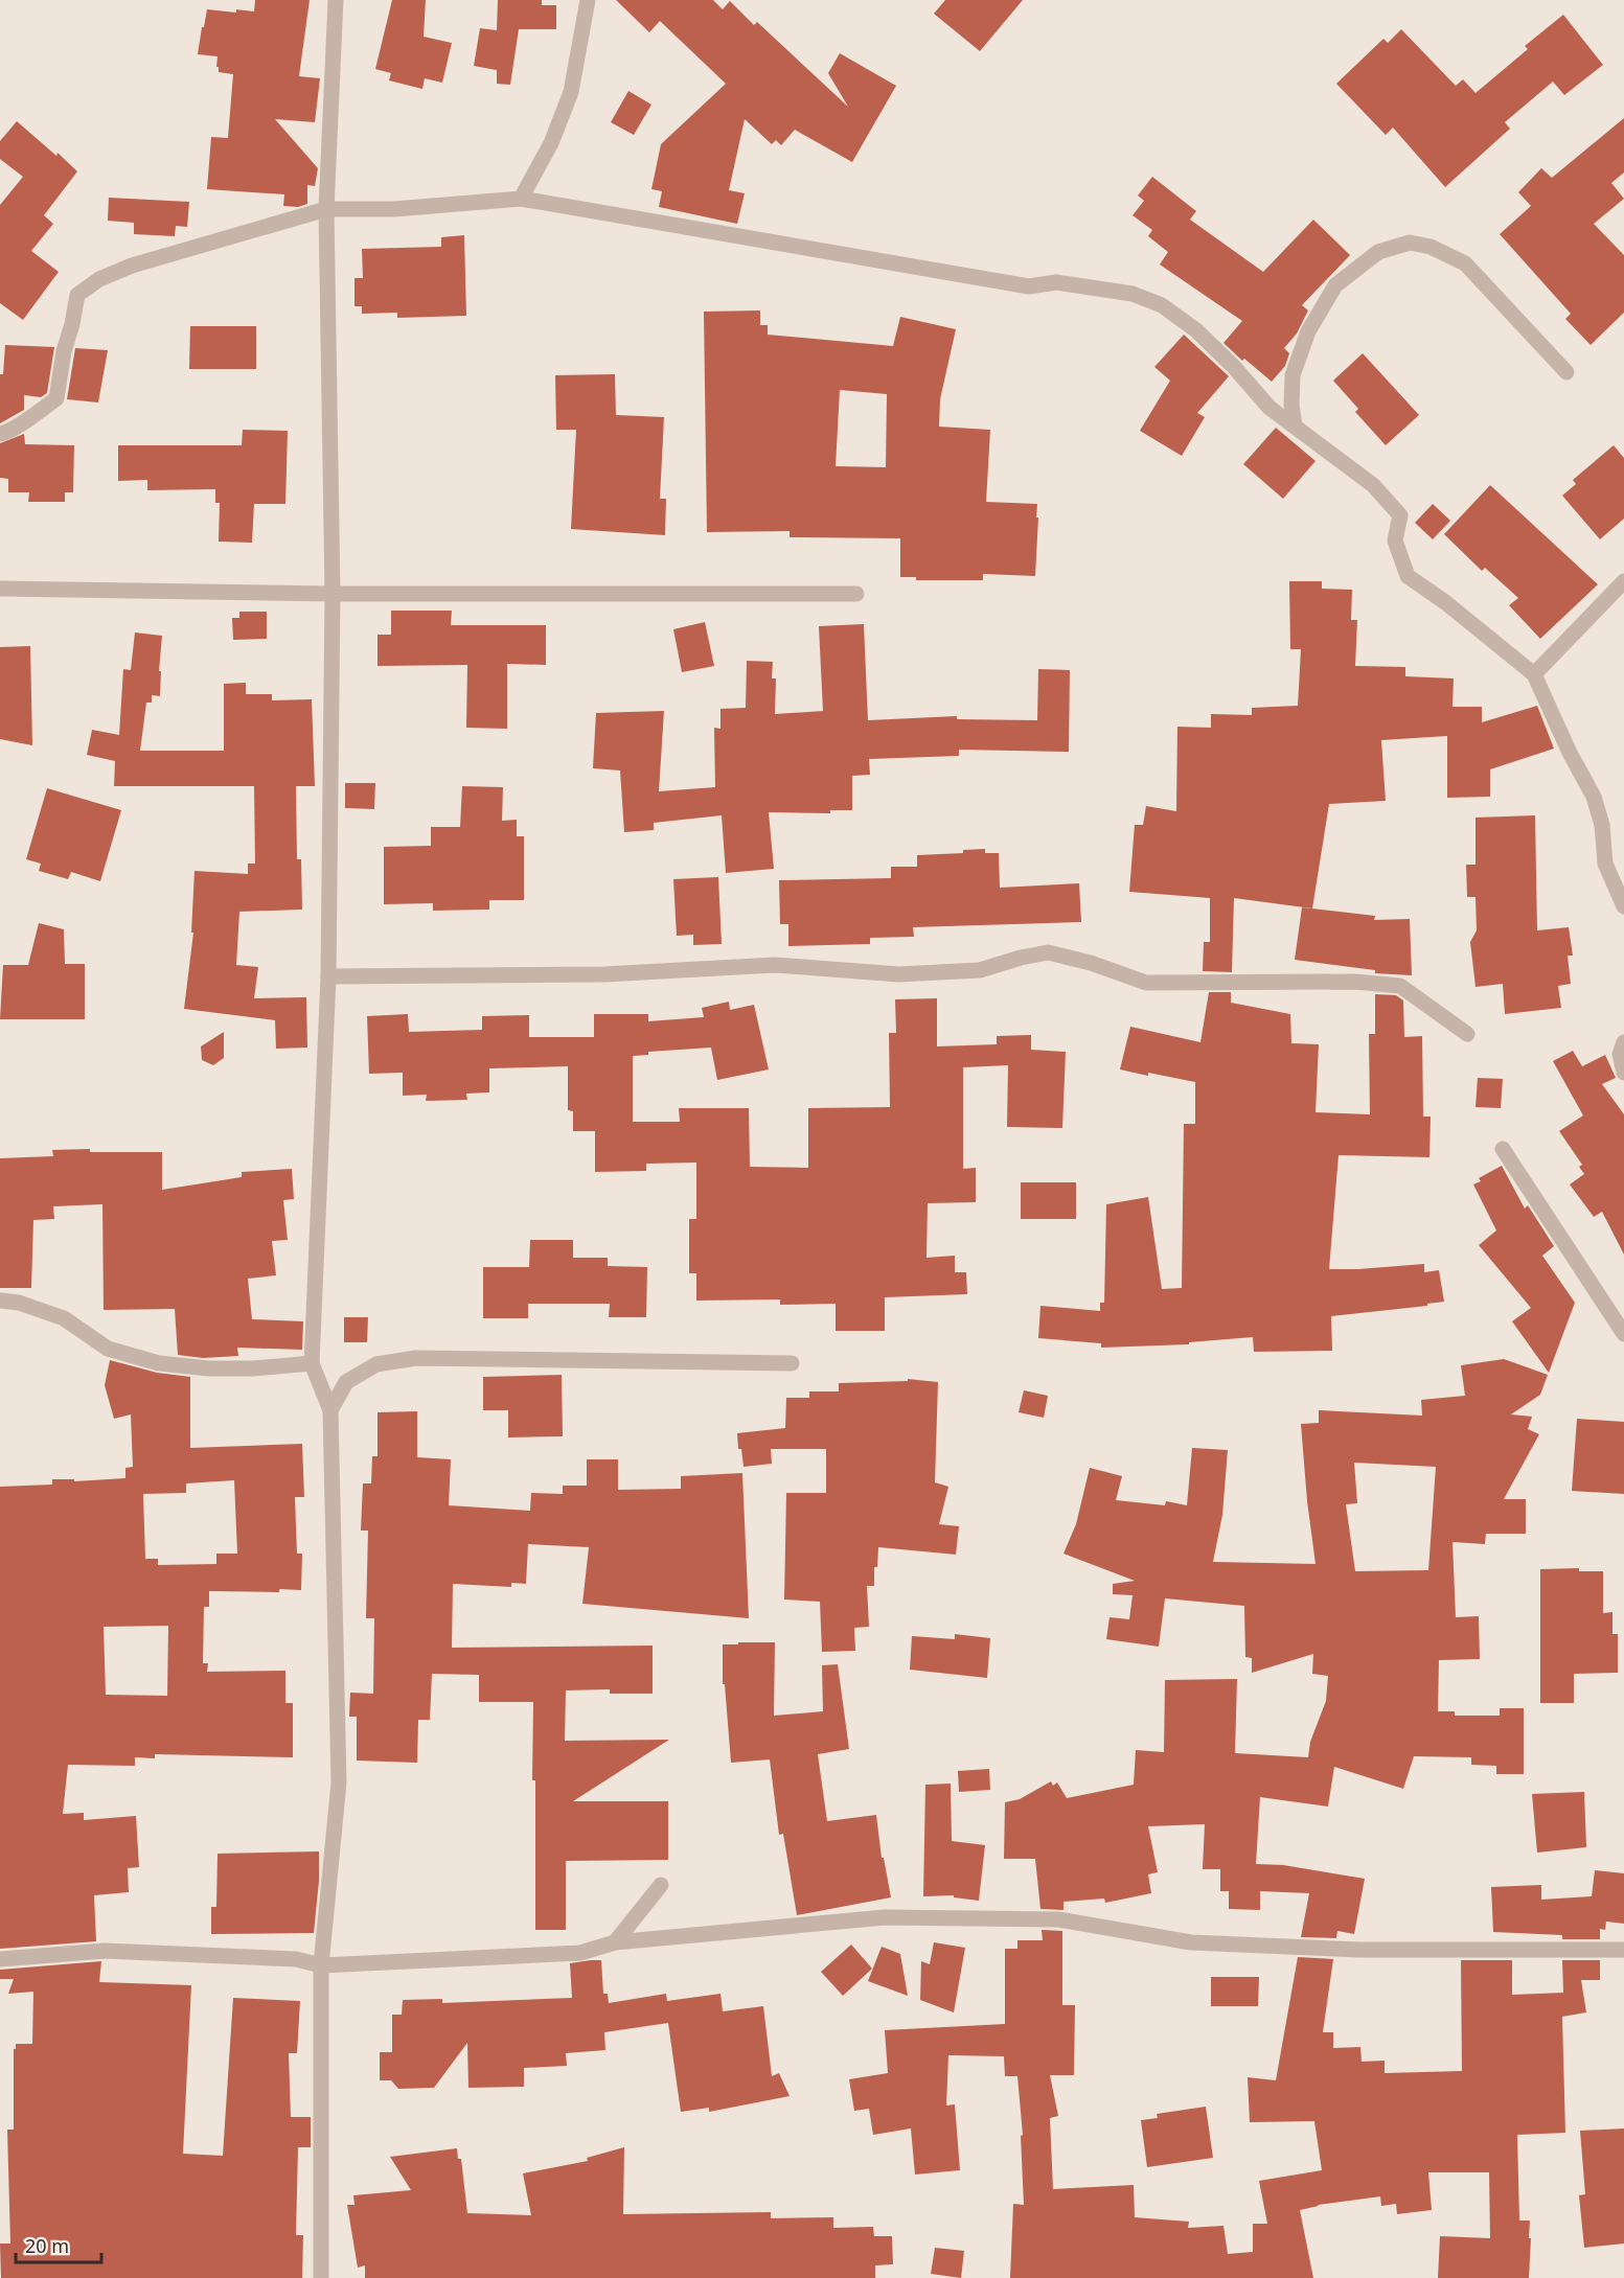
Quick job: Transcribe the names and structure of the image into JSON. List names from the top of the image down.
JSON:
{
  "scale_bar": "20 m"
}
